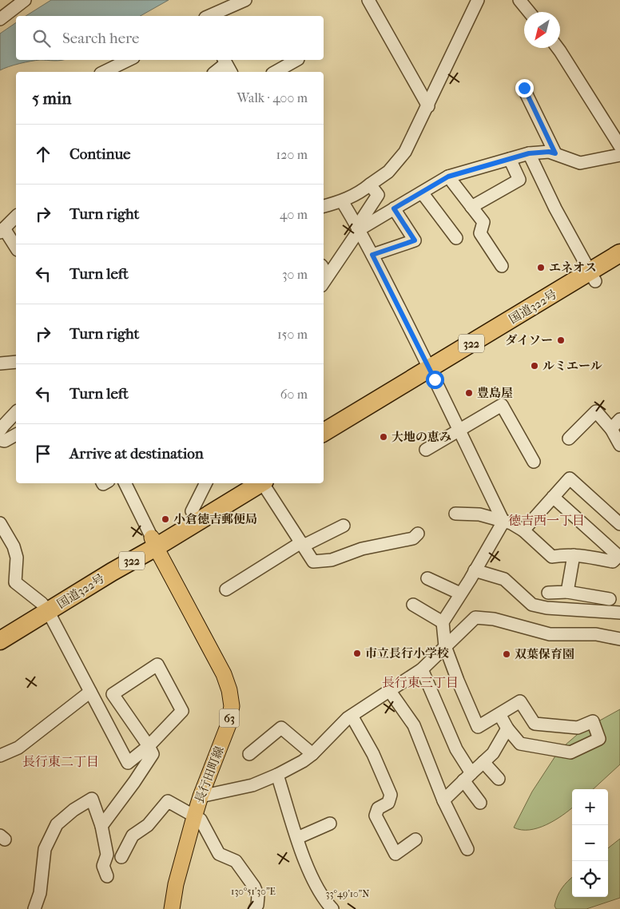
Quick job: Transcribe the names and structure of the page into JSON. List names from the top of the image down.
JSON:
{
  "streets": {
    "highway": ["国道322号", "322"],
    "main road": ["63", "長行田町線"]
  },
  "crossings": [
    ["国道322号", "長行田町線"]
  ],
  "districts": ["徳吉西一丁目", "長行東三丁目", "長行東二丁目"],
  "places": [
    "エネオス",
    "ダイソー",
    "ルミエール",
    "豊島屋",
    "大地の恵み",
    "小倉徳吉郵便局",
    "市立長行小学校",
    "双葉保育園"
  ],
  "north": "bottom left",
  "page": {
    "search": "Search here",
    "heading": ["5 min", "Walk · 400 m"],
    "list": [
      ["Continue", "120 m"],
      ["Turn right", "40 m"],
      ["Turn left", "30 m"],
      ["Turn right", "150 m"],
      ["Turn left", "60 m"],
      "Arrive at destination"
    ],
    "map_buttons": ["+", "−"]
  },
  "coordinates": ["130°51'30\"E", "33°49'10\"N"]
}
